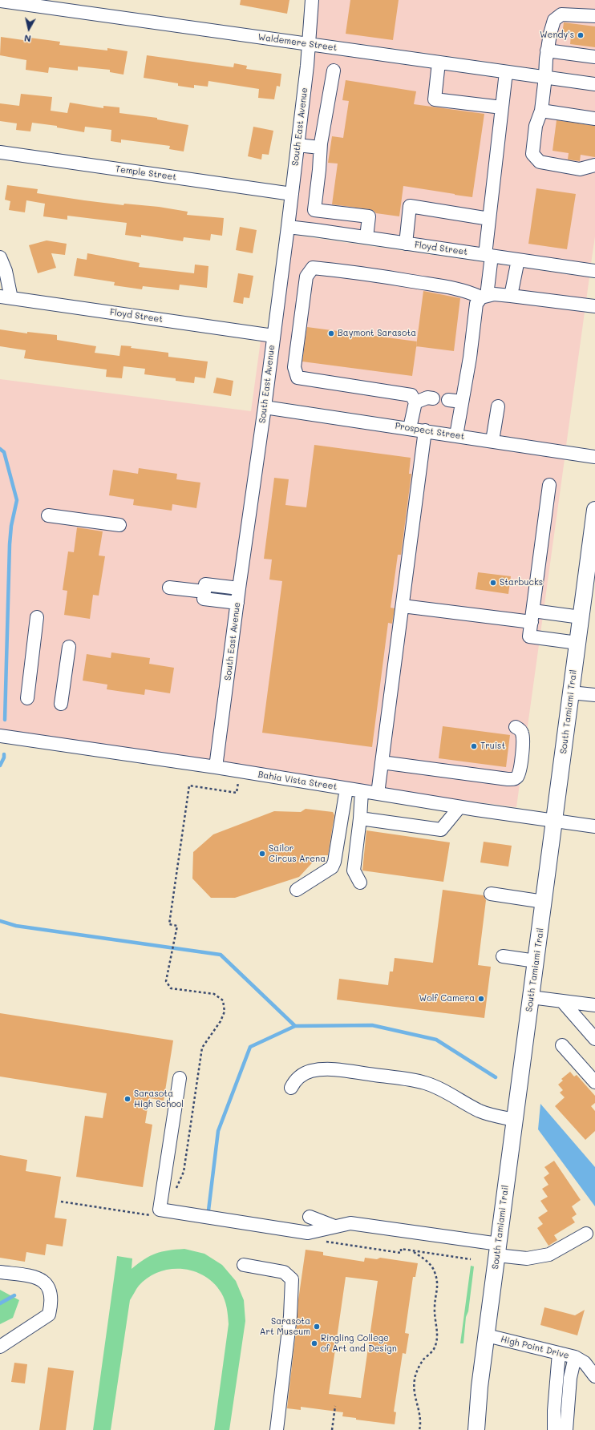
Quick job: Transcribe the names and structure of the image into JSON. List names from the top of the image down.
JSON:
{
  "streets": {
    "main road": ["South Tamiami Trail"],
    "street": [
      "Waldemere Street",
      "South East Avenue",
      "Temple Street",
      "Floyd Street",
      "Prospect Street",
      "Bahia Vista Street",
      "High Point Drive"
    ]
  },
  "crossings": [
    ["Waldemere Street", "South East Avenue"],
    ["South East Avenue", "Temple Street"],
    ["South East Avenue", "Floyd Street"],
    ["South East Avenue", "Prospect Street"],
    ["South East Avenue", "Bahia Vista Street"],
    ["South Tamiami Trail", "Bahia Vista Street"],
    ["South Tamiami Trail", "High Point Drive"]
  ],
  "places": [
    "Wendy's",
    "Baymont Sarasota",
    "Starbucks",
    "Truist",
    "Sailor Circus Arena",
    "Wolf Camera",
    "Sarasota High School",
    "Sarasota Art Museum",
    "Ringling College of Art and Design"
  ],
  "north": "bottom"
}
